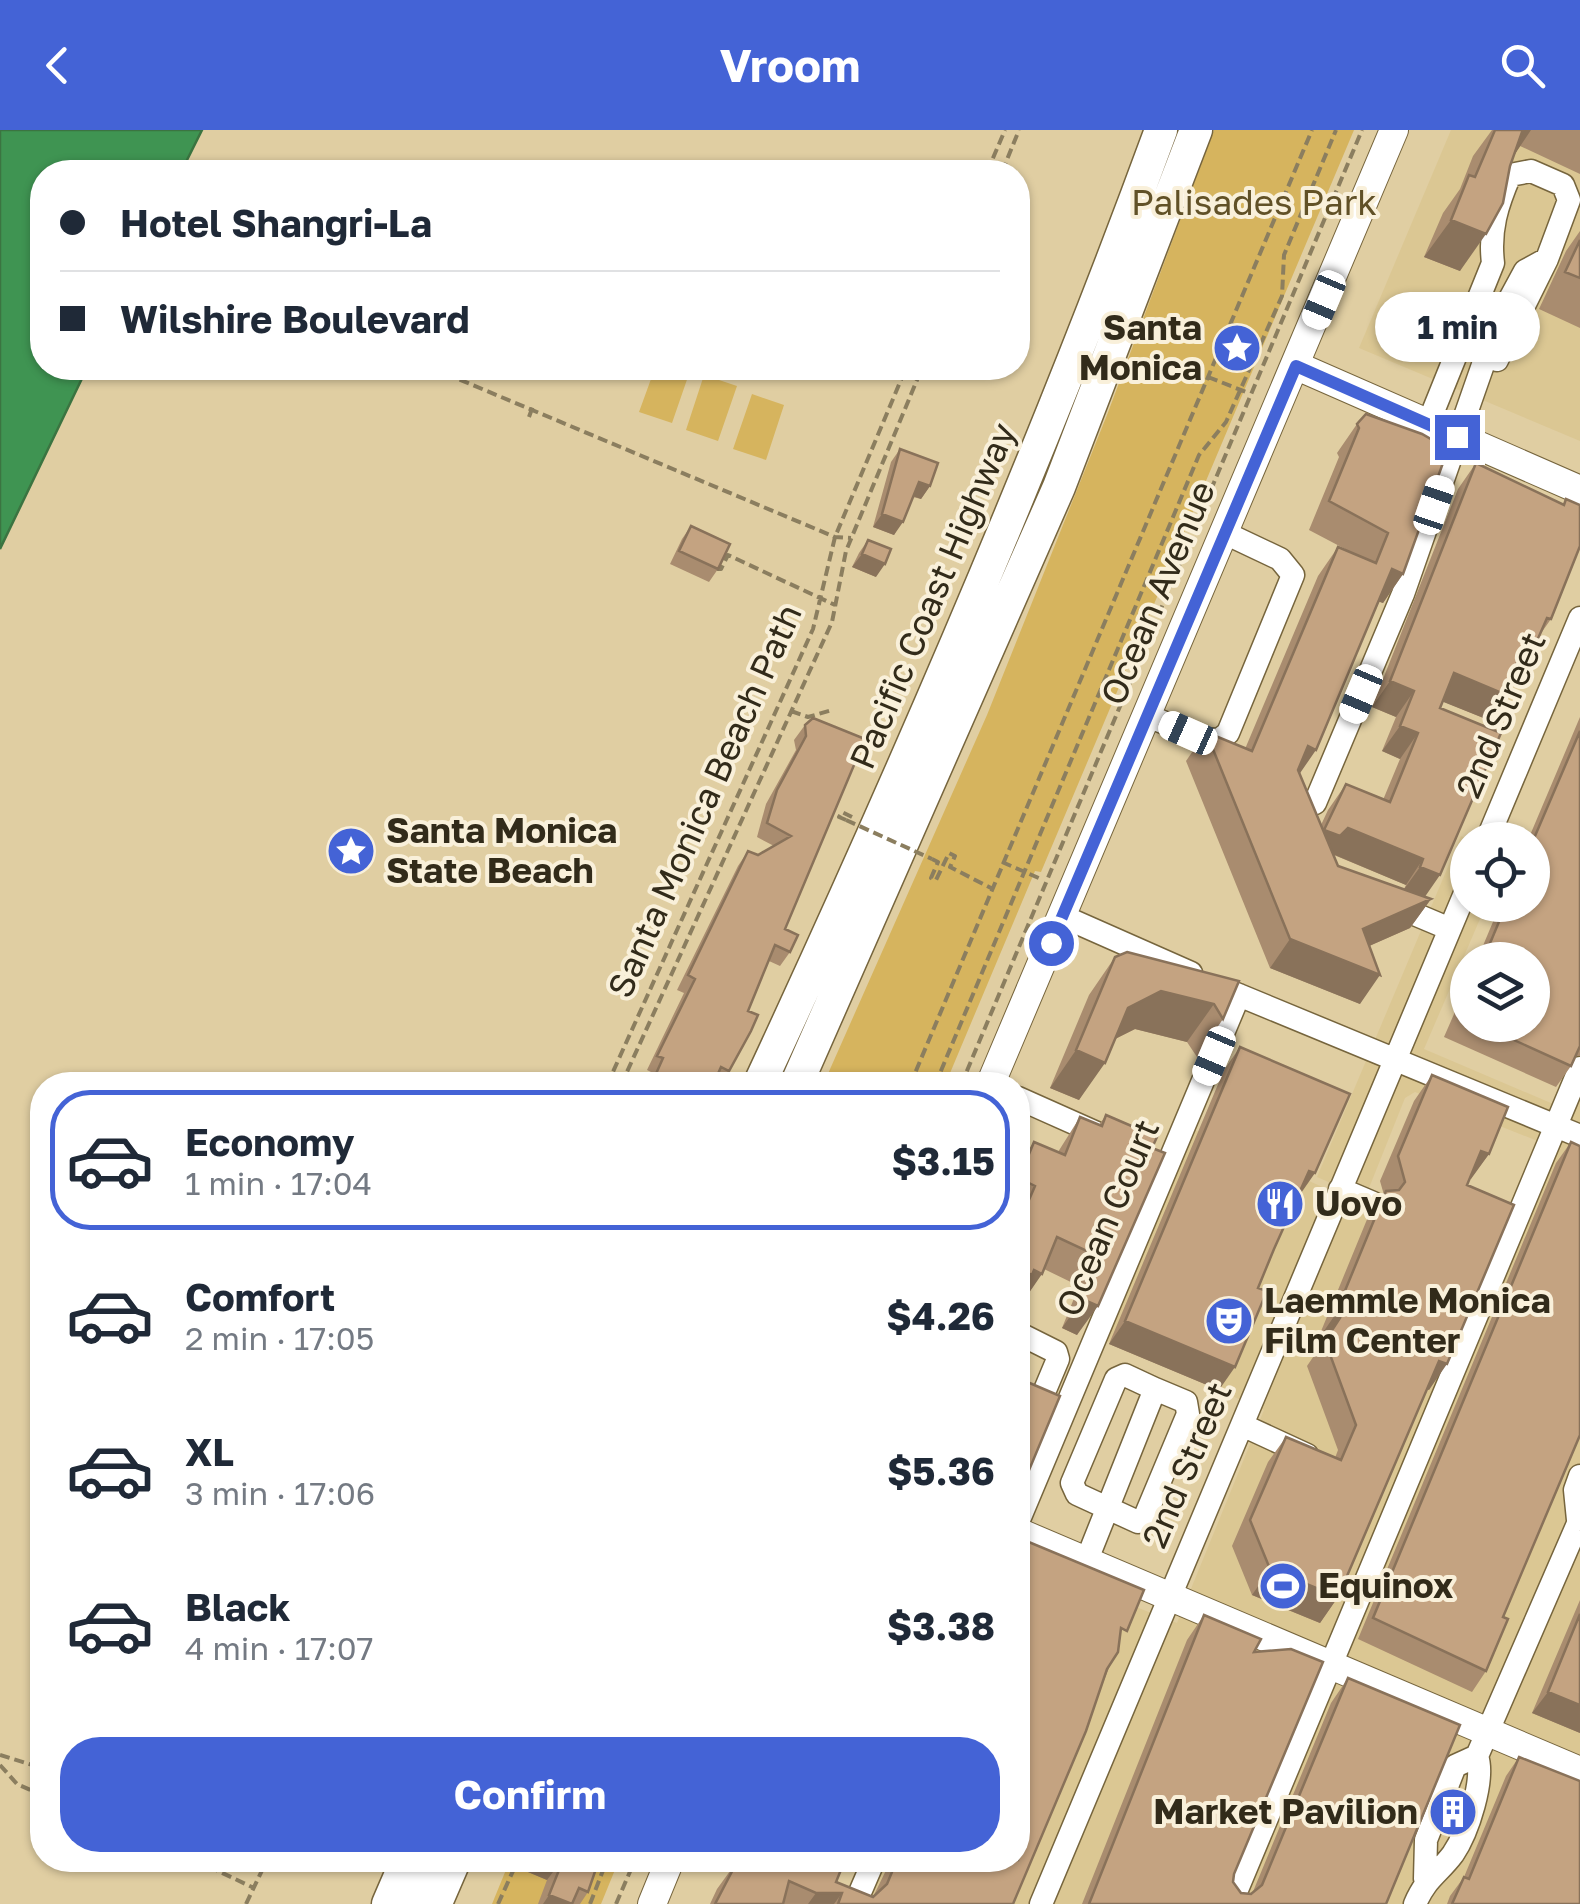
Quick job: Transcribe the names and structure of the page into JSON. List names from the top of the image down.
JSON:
{
  "streets": {
    "highway": ["Pacific Coast Highway"],
    "main road": ["Ocean Avenue"],
    "street": ["2nd Street", "Ocean Court"],
    "path": ["Santa Monica Beach Path"]
  },
  "parks": ["Palisades Park"],
  "places": {
    "place": ["Santa Monica", "Santa Monica State Beach"],
    "restaurant": ["Uovo"],
    "theatre": ["Laemmle Monica Film Center"],
    "sports": ["Equinox"],
    "building": ["Market Pavilion"]
  },
  "page": {
    "header": "Vroom",
    "banner": ["Hotel Shangri-La", "Wilshire Boulevard"],
    "bubble": "1 min",
    "list": [
      {
        "name": "Economy",
        "note": "1 min · 17:04",
        "value": "$3.15"
      },
      {
        "name": "Comfort",
        "note": "2 min · 17:05",
        "value": "$4.26"
      },
      {
        "name": "XL",
        "note": "3 min · 17:06",
        "value": "$5.36"
      },
      {
        "name": "Black",
        "note": "4 min · 17:07",
        "value": "$3.38"
      }
    ],
    "buttons": "Confirm"
  }
}
